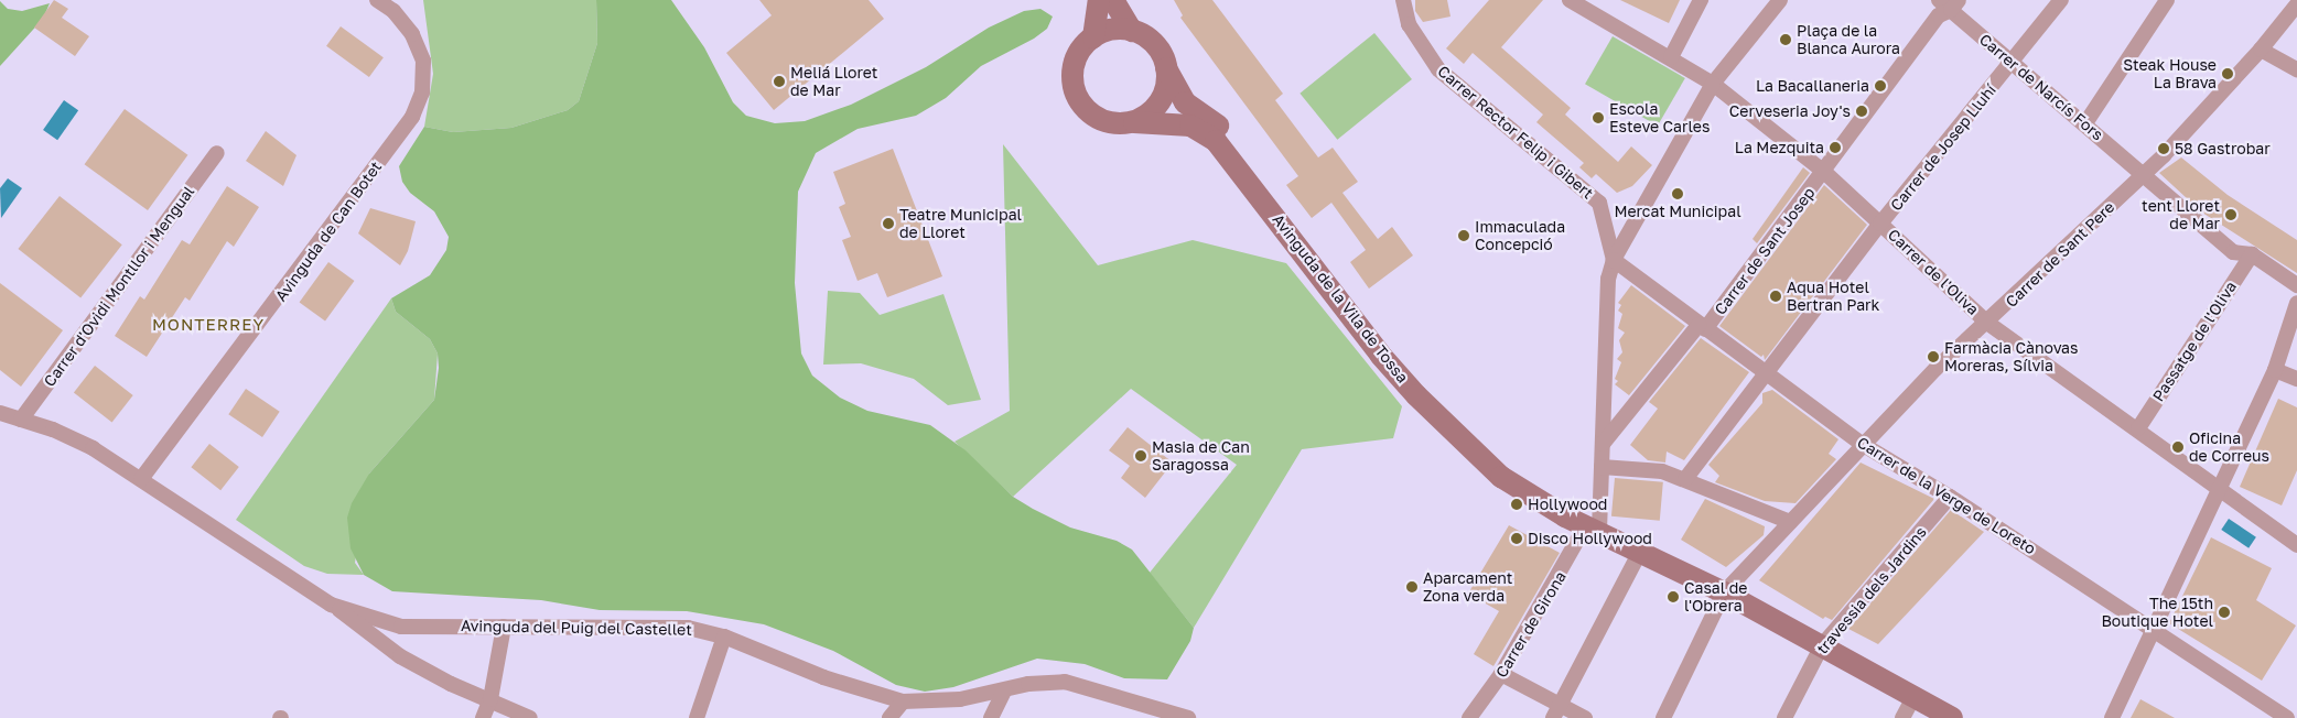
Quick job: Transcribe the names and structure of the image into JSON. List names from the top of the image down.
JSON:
{
  "streets": {
    "main road": ["Avinguda de la Vila de Tossa"],
    "street": [
      "Carrer de Narcís Fors",
      "Carrer Rector Felip i Gibert",
      "Carrer de Josep Lluhí",
      "Avinguda de Can Botet",
      "Carrer de Sant Josep",
      "Carrer de Sant Pere",
      "Carrer de l'Oliva",
      "Carrer d'Ovidi Montllor i Mengual",
      "Passatge de l'Oliva",
      "Carrer de la Verge de Loreto",
      "travessia dels Jardins",
      "Carrer de Girona",
      "Avinguda del Puig del Castellet"
    ]
  },
  "crossings": [
    ["Carrer de Narcís Fors", "Carrer de Josep Lluhí"],
    ["Carrer de Narcís Fors", "Carrer de Sant Josep"],
    ["Carrer de Narcís Fors", "Carrer de Sant Pere"],
    ["Carrer de Narcís Fors", "Passatge de l'Oliva"],
    ["Carrer Rector Felip i Gibert", "Carrer de Sant Josep"],
    ["Carrer Rector Felip i Gibert", "Avinguda de la Vila de Tossa"],
    ["Carrer Rector Felip i Gibert", "Carrer de la Verge de Loreto"],
    ["Carrer Rector Felip i Gibert", "Carrer de Girona"],
    ["Carrer de Josep Lluhí", "Carrer de l'Oliva"],
    ["Carrer de Josep Lluhí", "Carrer de la Verge de Loreto"],
    ["Avinguda de Can Botet", "Avinguda del Puig del Castellet"],
    ["Carrer de Sant Josep", "Carrer de l'Oliva"],
    ["Carrer de Sant Josep", "Carrer de la Verge de Loreto"],
    ["Carrer de Sant Pere", "Carrer de l'Oliva"],
    ["Carrer de Sant Pere", "Avinguda de la Vila de Tossa"],
    ["Carrer de Sant Pere", "Carrer de la Verge de Loreto"],
    ["Carrer de l'Oliva", "Passatge de l'Oliva"],
    ["Carrer d'Ovidi Montllor i Mengual", "Avinguda del Puig del Castellet"],
    ["Avinguda de la Vila de Tossa", "travessia dels Jardins"],
    ["Avinguda de la Vila de Tossa", "Carrer de Girona"],
    ["Carrer de la Verge de Loreto", "travessia dels Jardins"]
  ],
  "districts": ["MONTERREY"],
  "places": [
    "Plaça de la Blanca Aurora",
    "Steak House La Brava",
    "Meliá Lloret de Mar",
    "La Bacallaneria",
    "Cerveseria Joy's",
    "Escola Esteve Carles",
    "La Mezquita",
    "58 Gastrobar",
    "Mercat Municipal",
    "tent Lloret de Mar",
    "Teatre Municipal de Lloret",
    "Immaculada Concepció",
    "Aqua Hotel Bertran Park",
    "Farmàcia Cànovas Moreras, Sílvia",
    "Oficina de Correus",
    "Masia de Can Saragossa",
    "Hollywood",
    "Disco Hollywood",
    "Aparcament Zona verda",
    "Casal de l'Obrera",
    "The 15th Boutique Hotel"
  ]
}
